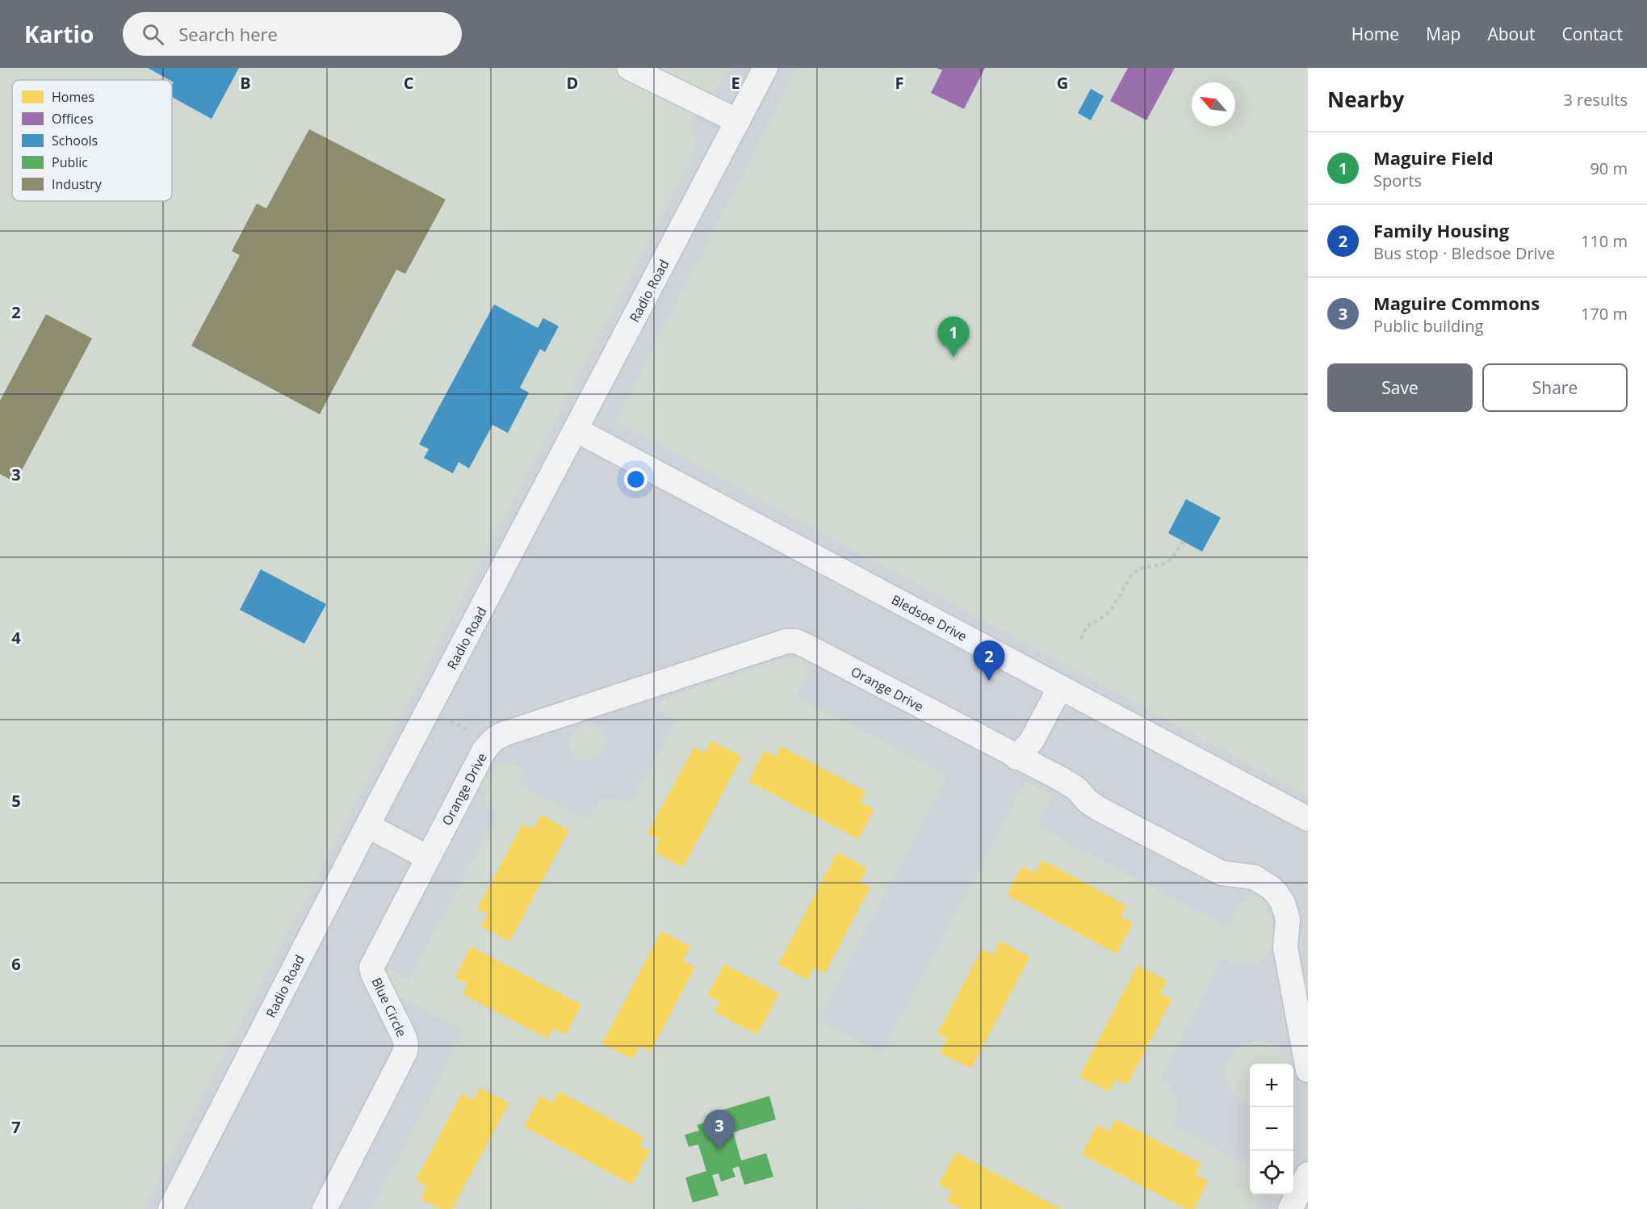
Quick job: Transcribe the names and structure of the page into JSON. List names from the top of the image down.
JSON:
{
  "streets": {
    "street": [
      "Radio Road",
      "Bledsoe Drive",
      "Orange Drive",
      "Blue Circle"
    ]
  },
  "crossings": [
    ["Radio Road", "Bledsoe Drive"],
    ["Orange Drive", "Blue Circle"]
  ],
  "legend": [
    "Homes",
    "Offices",
    "Schools",
    "Public",
    "Industry"
  ],
  "north": "top left",
  "page": {
    "header": "Kartio",
    "search": "Search here",
    "nav": [
      "Home",
      "Map",
      "About",
      "Contact"
    ],
    "heading": ["Nearby", "3 results"],
    "list": [
      {
        "mark": "1",
        "name": "Maguire Field",
        "note": "Sports",
        "value": "90 m"
      },
      {
        "mark": "2",
        "name": "Family Housing",
        "note": "Bus stop · Bledsoe Drive",
        "value": "110 m"
      },
      {
        "mark": "3",
        "name": "Maguire Commons",
        "note": "Public building",
        "value": "170 m"
      }
    ],
    "pins": ["1", "2", "3"],
    "buttons": ["Save", "Share"],
    "map_buttons": ["+", "−"]
  },
  "grid": {
    "columns": [
      "B",
      "C",
      "D",
      "E",
      "F",
      "G"
    ],
    "rows": [
      "2",
      "3",
      "4",
      "5",
      "6",
      "7"
    ]
  }
}
